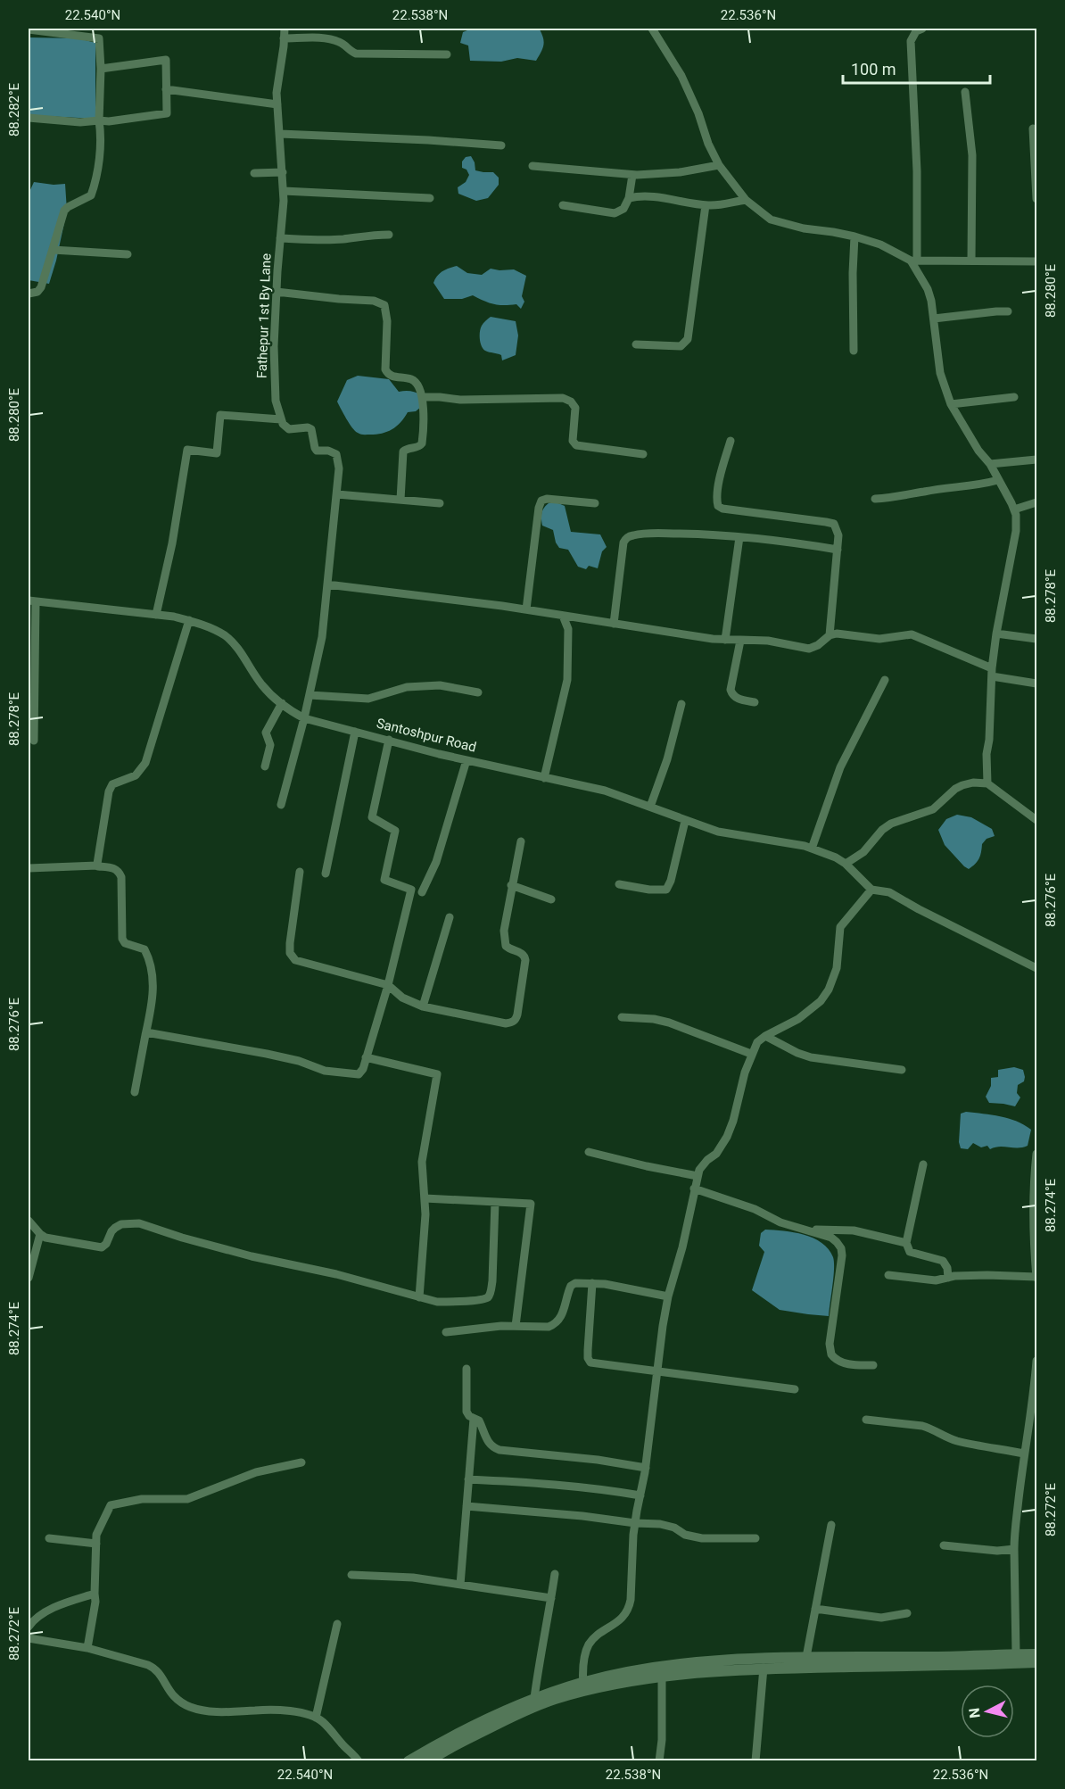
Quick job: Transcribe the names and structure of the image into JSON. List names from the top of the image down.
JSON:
{
  "streets": {
    "street": ["Fathepur 1st By Lane", "Santoshpur Road"]
  },
  "scale_bar": "100 m",
  "north": "left",
  "coordinates": [
    "22.540°N",
    "22.538°N",
    "22.536°N",
    "88.282°E",
    "88.280°E",
    "88.278°E",
    "88.276°E",
    "88.274°E",
    "88.272°E"
  ]
}
